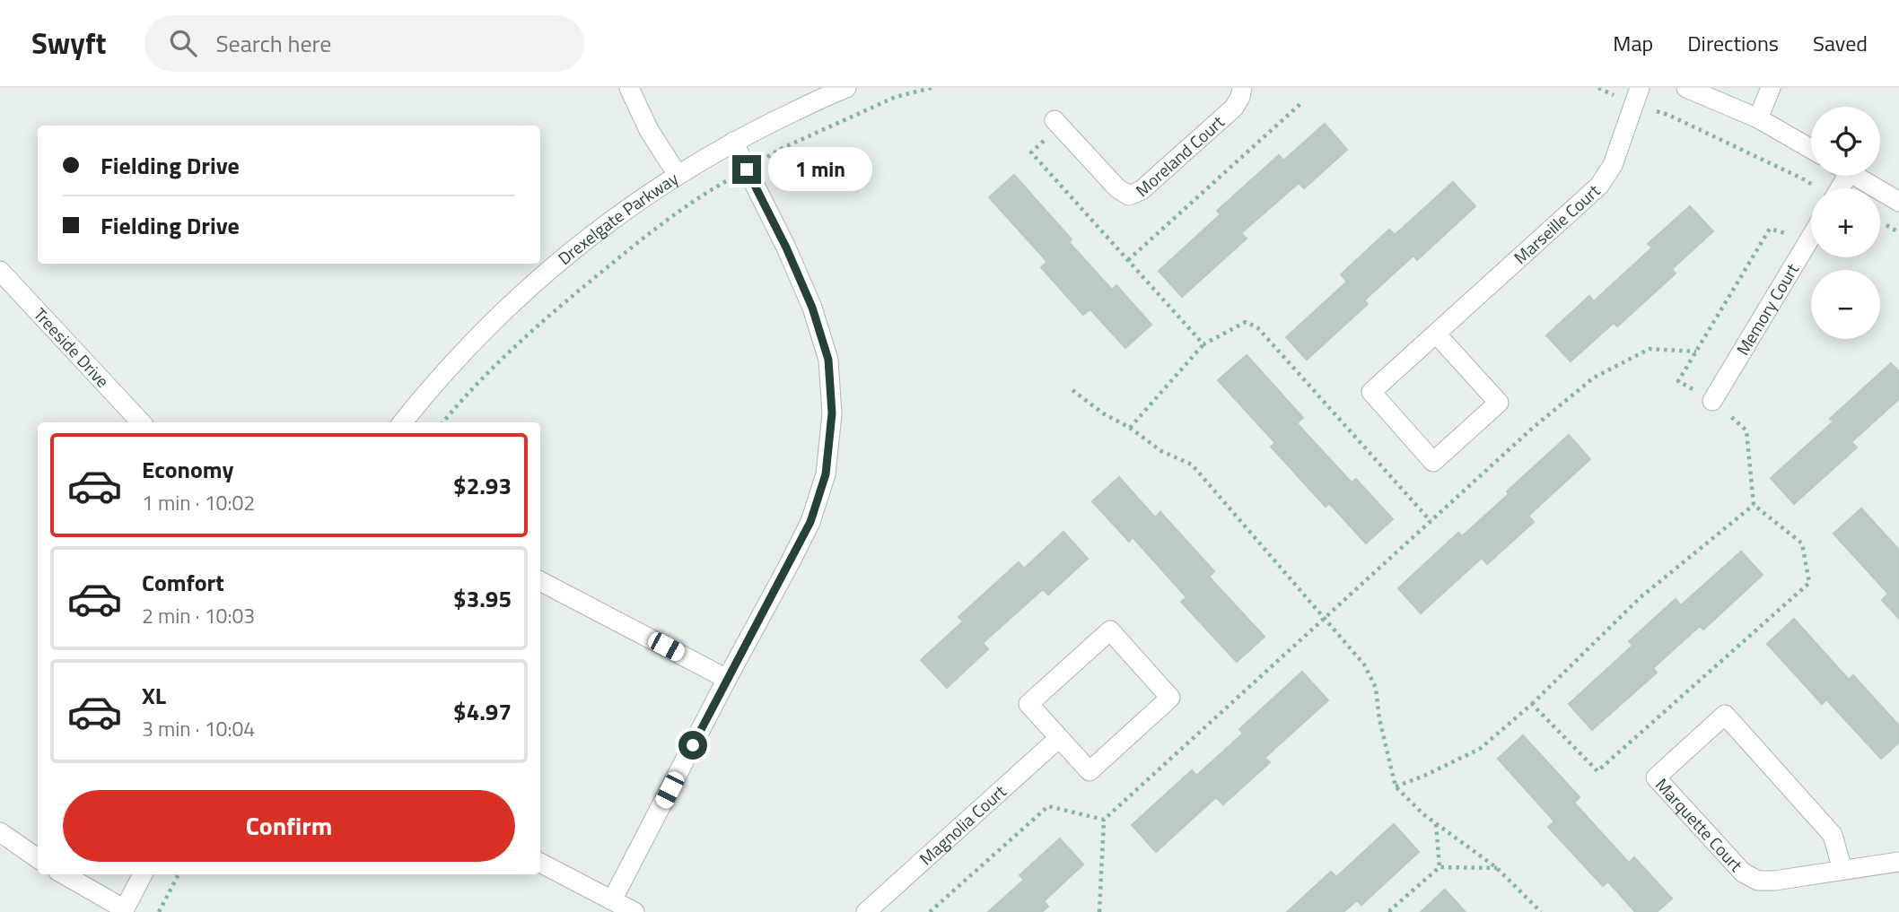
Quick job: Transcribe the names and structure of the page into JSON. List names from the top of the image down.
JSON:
{
  "streets": {
    "street": [
      "Moreland Court",
      "Drexelgate Parkway",
      "Marseille Court",
      "Memory Court",
      "Treeside Drive",
      "Marquette Court",
      "Magnolia Court"
    ]
  },
  "page": {
    "header": "Swyft",
    "search": "Search here",
    "nav": ["Map", "Directions", "Saved"],
    "map_buttons": ["+", "−"],
    "banner": ["Fielding Drive", "Fielding Drive"],
    "bubble": "1 min",
    "list": [
      {
        "name": "Economy",
        "note": "1 min · 10:02",
        "value": "$2.93"
      },
      {
        "name": "Comfort",
        "note": "2 min · 10:03",
        "value": "$3.95"
      },
      {
        "name": "XL",
        "note": "3 min · 10:04",
        "value": "$4.97"
      }
    ],
    "buttons": "Confirm"
  }
}
